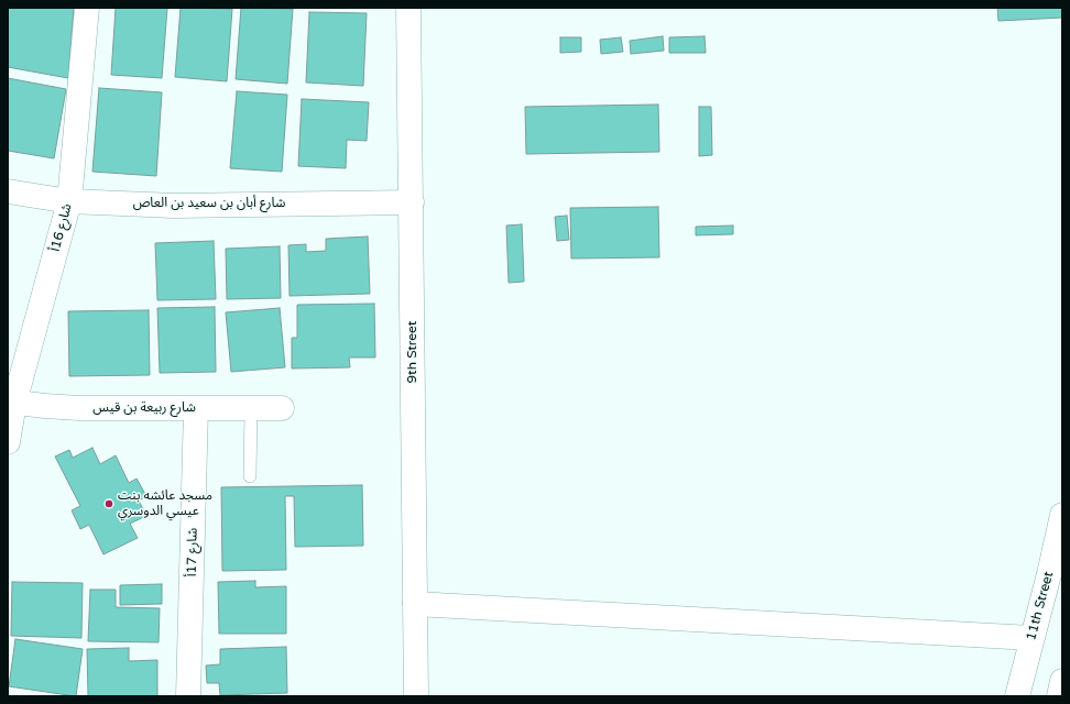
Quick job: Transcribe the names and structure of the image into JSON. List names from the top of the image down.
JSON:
{
  "streets": {
    "street": [
      "شارع أبان بن سعيد بن العاص",
      "شارع 16أ",
      "9th Street",
      "شارع ربيعة بن قيس",
      "شارع 17أ",
      "11th Street"
    ]
  },
  "crossings": [
    ["شارع أبان بن سعيد بن العاص", "شارع 16أ"],
    ["شارع أبان بن سعيد بن العاص", "9th Street"],
    ["شارع 16أ", "شارع ربيعة بن قيس"],
    ["شارع ربيعة بن قيس", "شارع 17أ"]
  ],
  "places": ["مسجد عائشه بنت عيسي الدوسري"]
}
